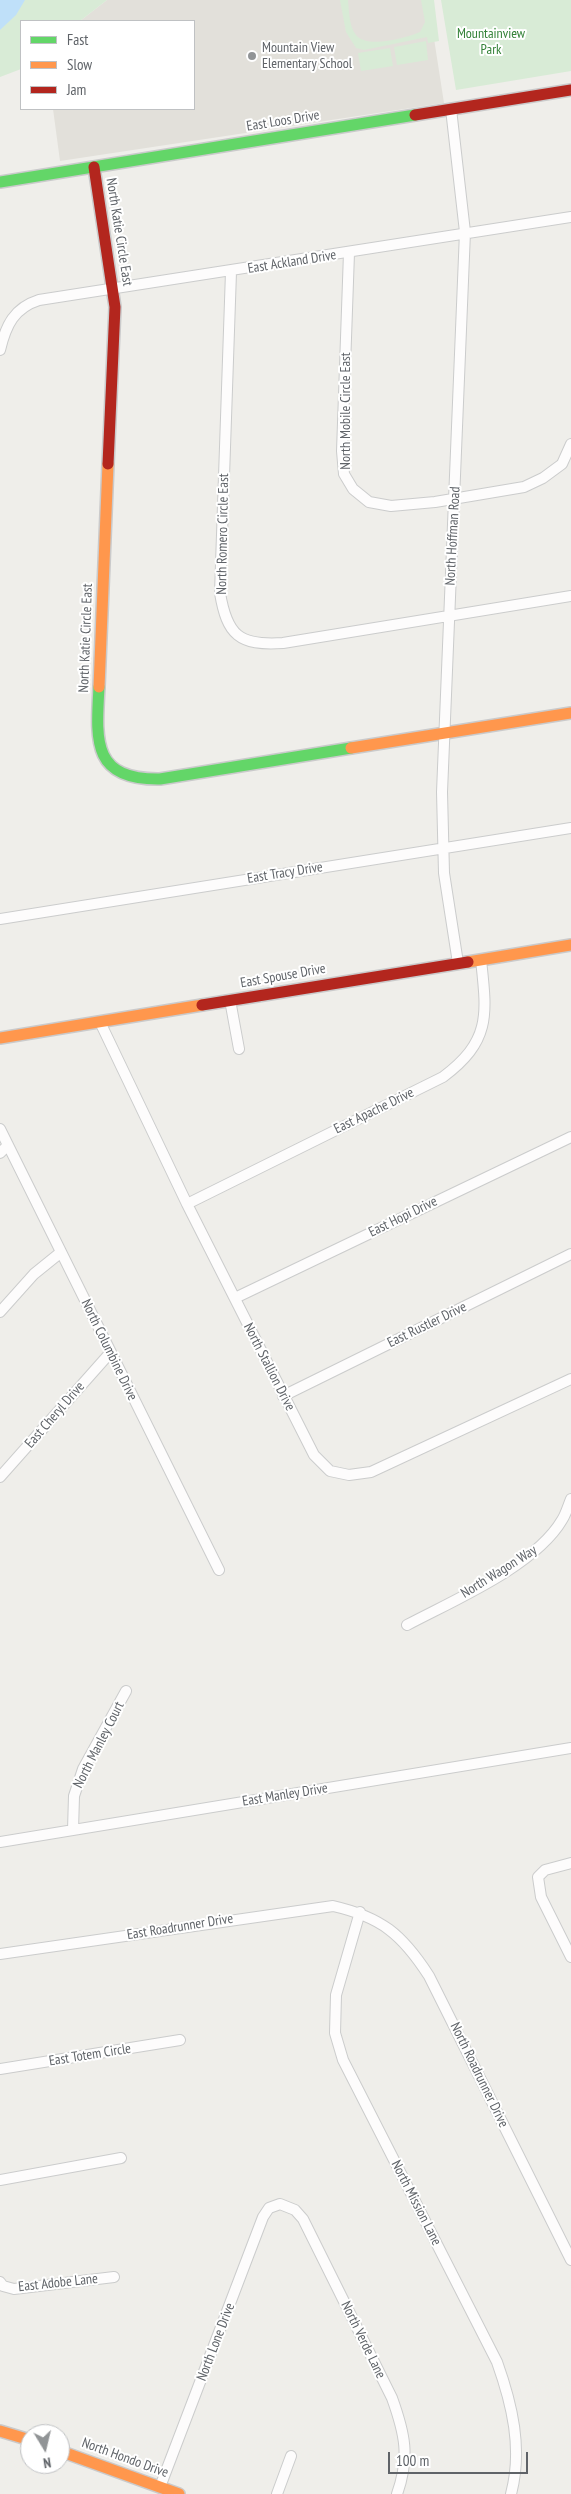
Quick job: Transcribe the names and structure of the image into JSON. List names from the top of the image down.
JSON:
{
  "streets": {
    "street": [
      "East Loos Drive",
      "North Katie Circle East",
      "East Ackland Drive",
      "North Mobile Circle East",
      "North Romero Circle East",
      "North Hoffman Road",
      "East Tracy Drive",
      "East Spouse Drive",
      "East Apache Drive",
      "East Hopi Drive",
      "East Rustler Drive",
      "North Columbine Drive",
      "North Stallion Drive",
      "East Cheryl Drive",
      "North Wagon Way",
      "North Manley Court",
      "East Manley Drive",
      "East Roadrunner Drive",
      "East Totem Circle",
      "North Roadrunner Drive",
      "North Mission Lane",
      "East Adobe Lane",
      "North Verde Lane",
      "North Lone Drive",
      "North Hondo Drive"
    ]
  },
  "crossings": [
    ["East Loos Drive", "North Katie Circle East"],
    ["East Loos Drive", "North Hoffman Road"],
    ["North Katie Circle East", "East Ackland Drive"],
    ["North Katie Circle East", "North Hoffman Road"],
    ["East Ackland Drive", "North Mobile Circle East"],
    ["East Ackland Drive", "North Romero Circle East"],
    ["East Ackland Drive", "North Hoffman Road"],
    ["North Mobile Circle East", "North Hoffman Road"],
    ["North Romero Circle East", "North Hoffman Road"],
    ["North Hoffman Road", "East Tracy Drive"],
    ["North Hoffman Road", "East Spouse Drive"],
    ["East Spouse Drive", "East Apache Drive"],
    ["East Spouse Drive", "North Stallion Drive"],
    ["East Apache Drive", "North Stallion Drive"],
    ["East Hopi Drive", "North Stallion Drive"],
    ["East Rustler Drive", "North Stallion Drive"],
    ["North Columbine Drive", "East Cheryl Drive"],
    ["North Manley Court", "East Manley Drive"],
    ["East Roadrunner Drive", "North Roadrunner Drive"],
    ["East Roadrunner Drive", "North Mission Lane"],
    ["North Roadrunner Drive", "North Mission Lane"],
    ["North Verde Lane", "North Lone Drive"],
    ["North Lone Drive", "North Hondo Drive"]
  ],
  "parks": ["Mountainview Park"],
  "places": ["Mountain View Elementary School"],
  "legend": ["Fast", "Slow", "Jam"],
  "scale_bar": "100 m",
  "north": "bottom"
}
